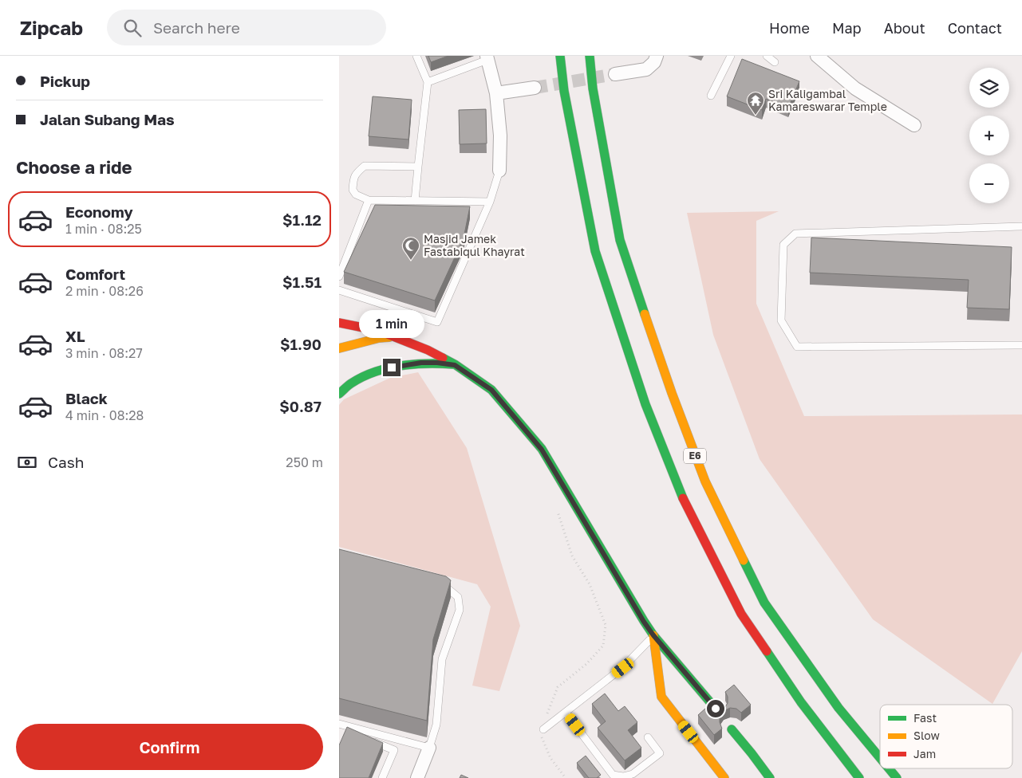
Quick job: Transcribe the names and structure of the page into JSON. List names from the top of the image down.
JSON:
{
  "streets": {
    "main road": ["E6"]
  },
  "places": {
    "temple": ["Sri Kaligambal Kamareswarar Temple"],
    "mosque": ["Masjid Jamek Fastabiqul Khayrat"]
  },
  "legend": ["Fast", "Slow", "Jam"],
  "page": {
    "header": "Zipcab",
    "search": "Search here",
    "nav": [
      "Home",
      "Map",
      "About",
      "Contact"
    ],
    "banner": ["Pickup", "Jalan Subang Mas"],
    "map_buttons": ["+", "−"],
    "heading": "Choose a ride",
    "list": [
      {
        "name": "Economy",
        "note": "1 min · 08:25",
        "value": "$1.12"
      },
      {
        "name": "Comfort",
        "note": "2 min · 08:26",
        "value": "$1.51"
      },
      {
        "name": "XL",
        "note": "3 min · 08:27",
        "value": "$1.90"
      },
      {
        "name": "Black",
        "note": "4 min · 08:28",
        "value": "$0.87"
      }
    ],
    "bubble": "1 min",
    "pay": ["Cash", "250 m"],
    "buttons": "Confirm"
  }
}
